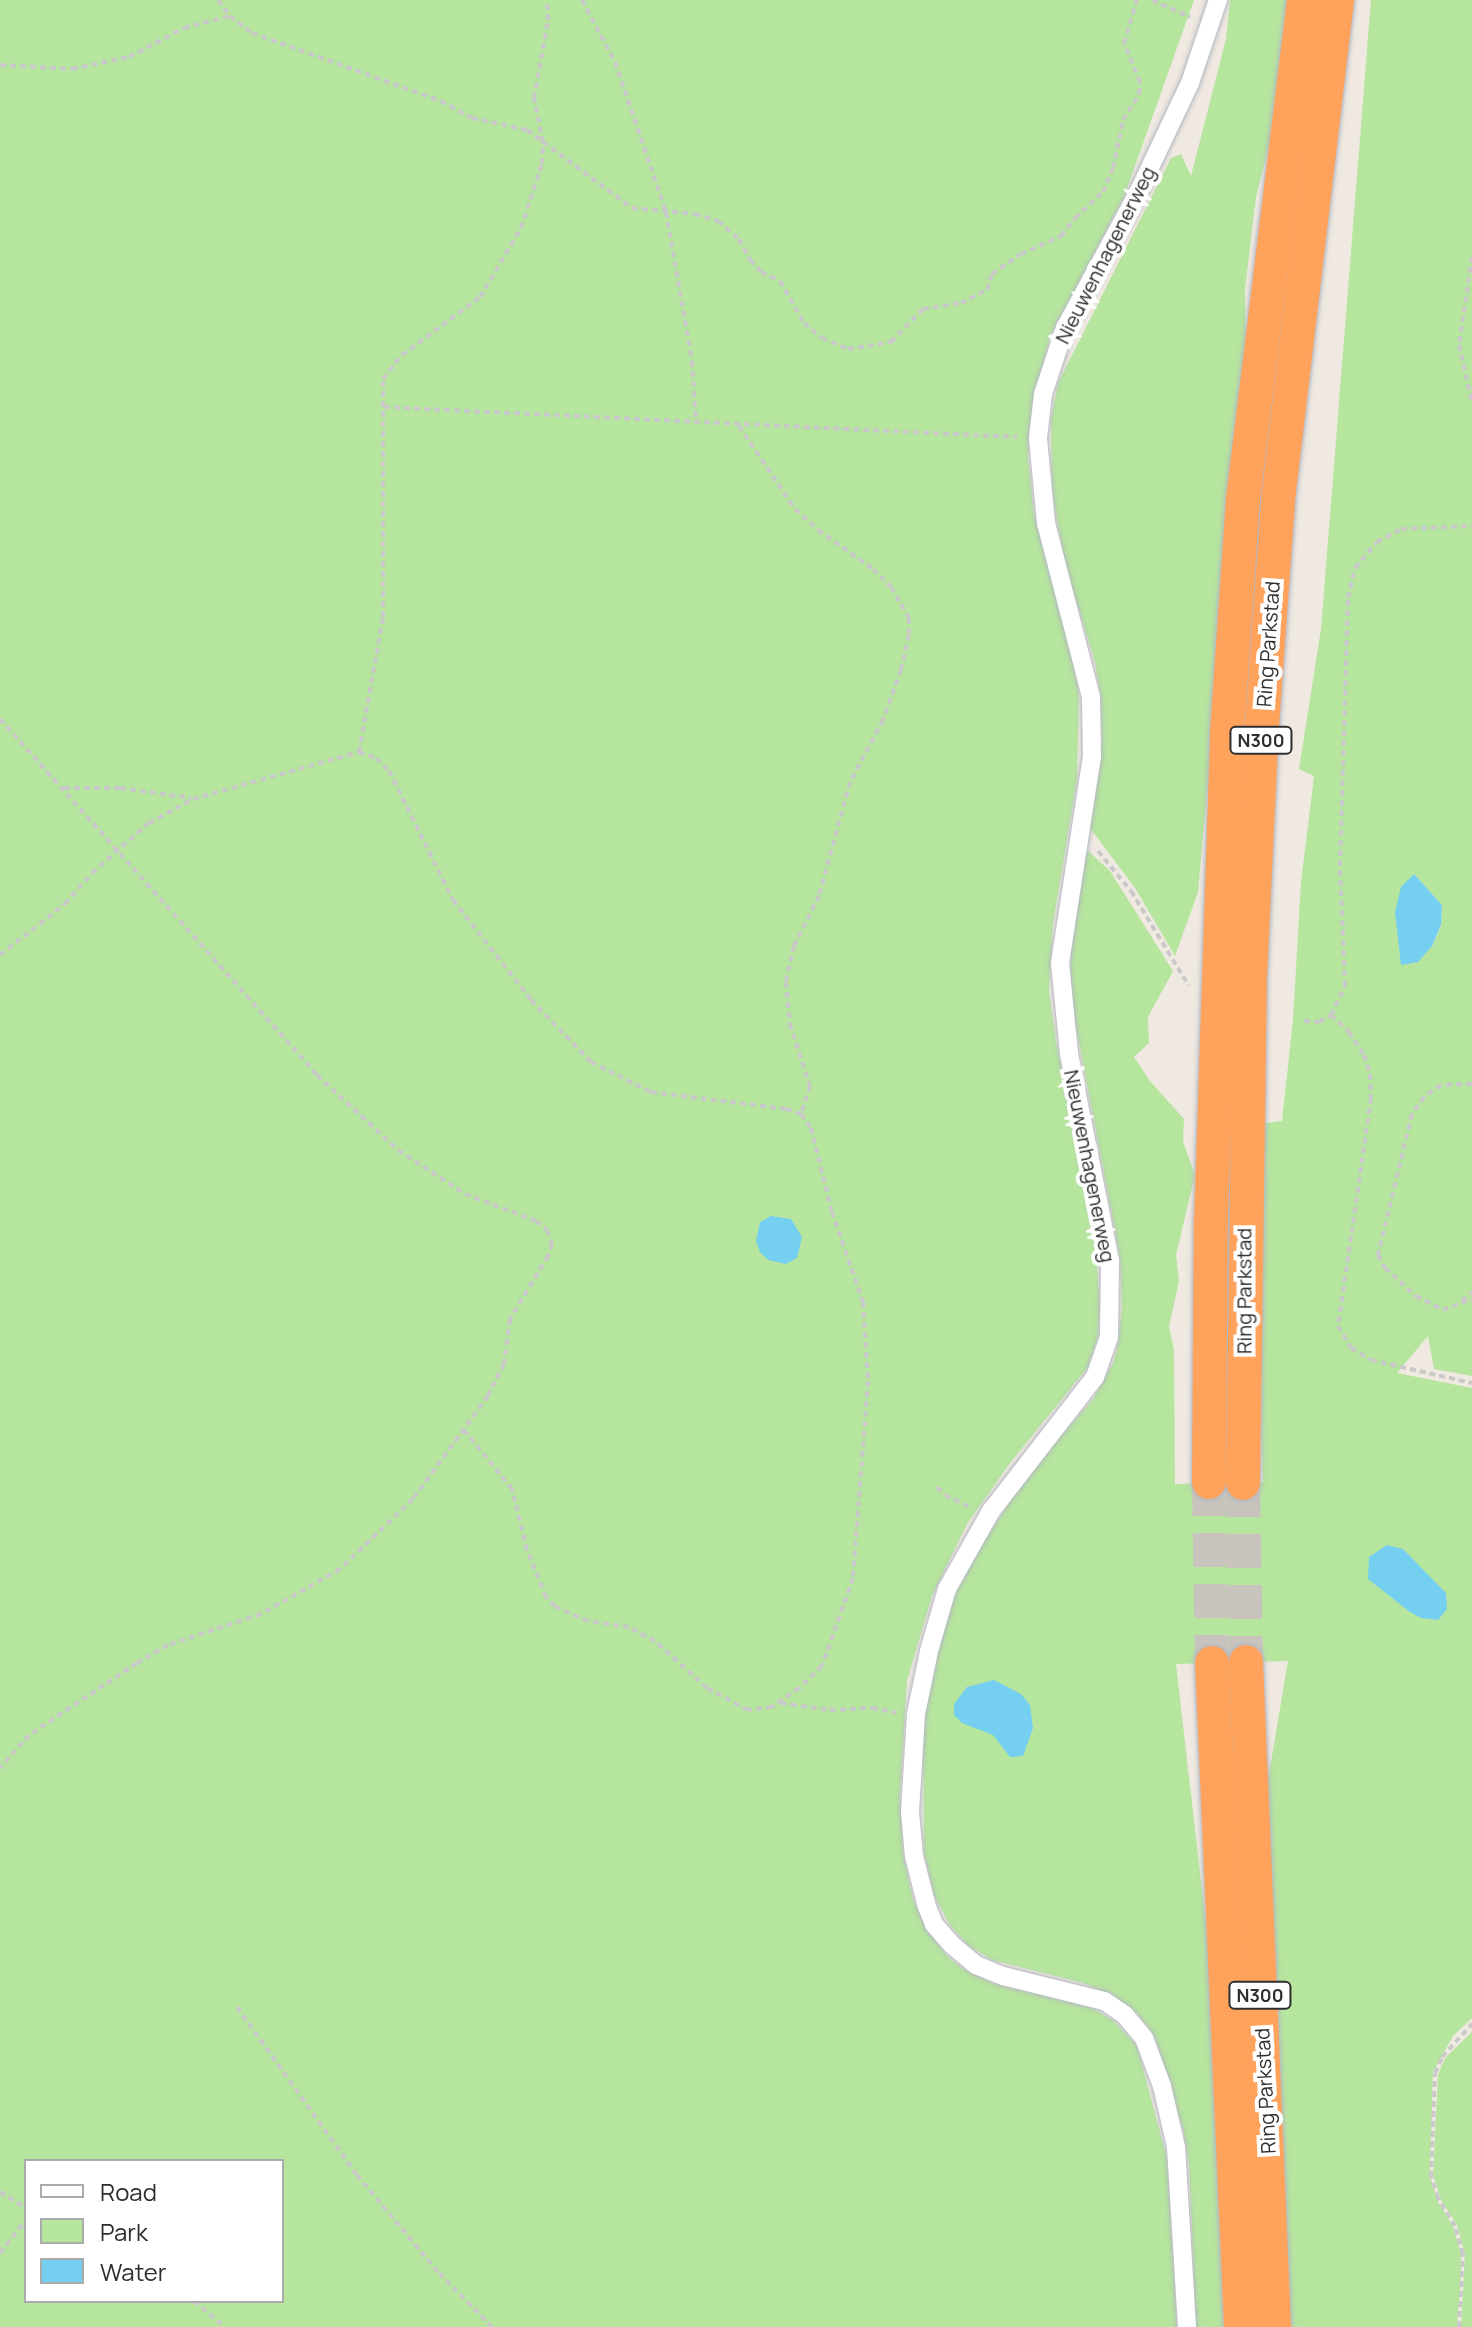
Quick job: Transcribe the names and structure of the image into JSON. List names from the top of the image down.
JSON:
{
  "streets": {
    "highway": ["Ring Parkstad", "N300"],
    "street": ["Nieuwenhagenerweg"]
  },
  "legend": ["Road", "Park", "Water"]
}
